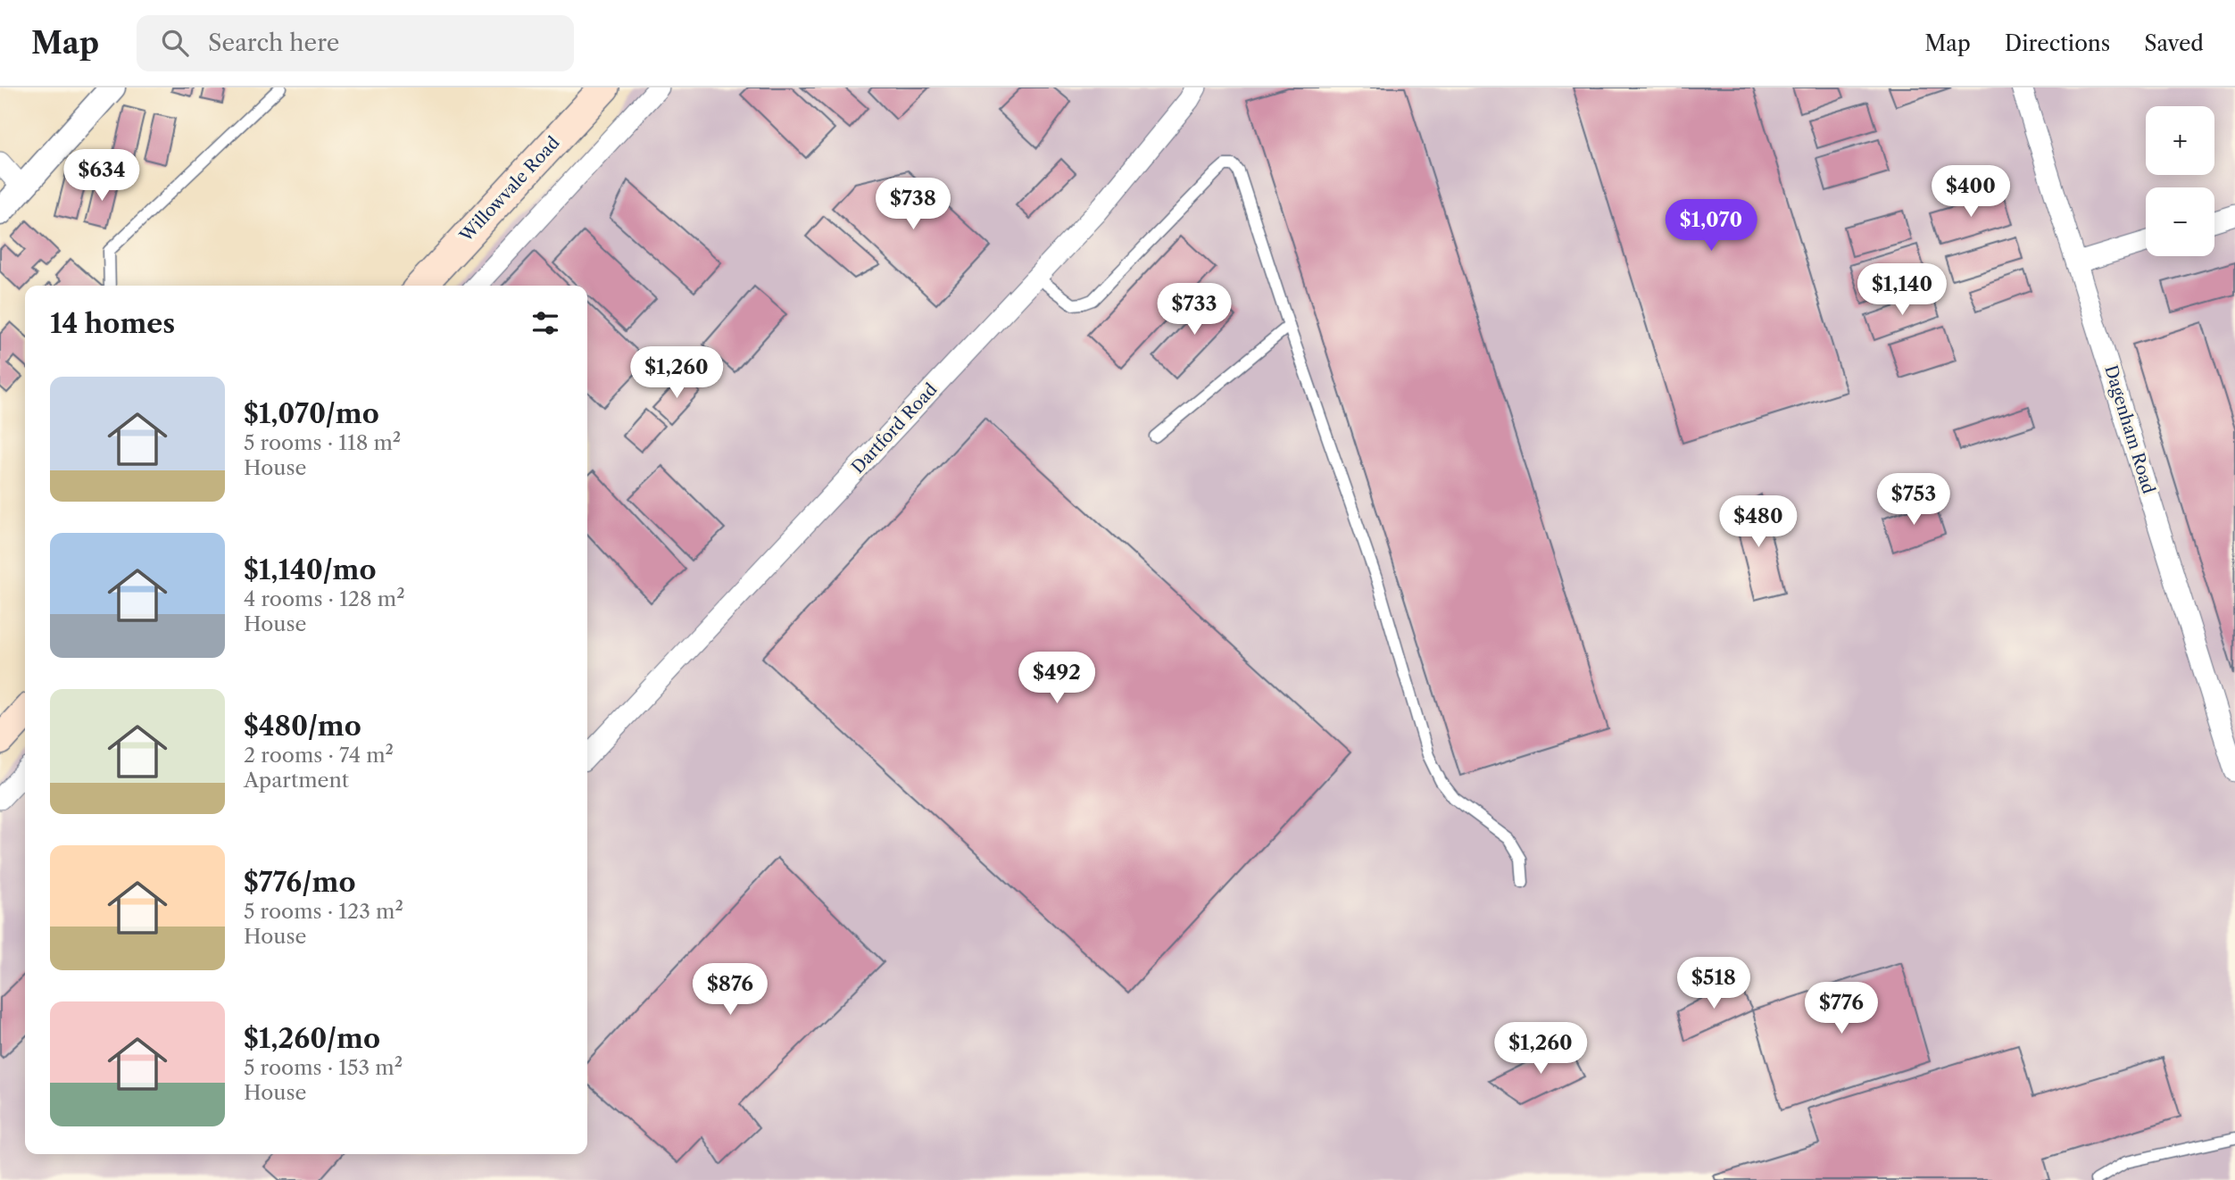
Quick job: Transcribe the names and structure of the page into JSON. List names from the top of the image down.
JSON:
{
  "streets": {
    "main road": ["Willowvale Road"],
    "street": ["Dartford Road", "Dagenham Road"]
  },
  "page": {
    "header": "Map",
    "search": "Search here",
    "nav": ["Map", "Directions", "Saved"],
    "map_buttons": ["+", "−"],
    "price": [
      "$634",
      "$400",
      "$738",
      "$1,070",
      "$1,140",
      "$733",
      "$1,260",
      "$753",
      "$480",
      "$492",
      "$518",
      "$876",
      "$776",
      "$1,260"
    ],
    "heading": "14 homes",
    "list": [
      {
        "name": "$1,070/mo",
        "note": "5 rooms · 118 m² · House"
      },
      {
        "name": "$1,140/mo",
        "note": "4 rooms · 128 m² · House"
      },
      {
        "name": "$480/mo",
        "note": "2 rooms · 74 m² · Apartment"
      },
      {
        "name": "$776/mo",
        "note": "5 rooms · 123 m² · House"
      },
      {
        "name": "$1,260/mo",
        "note": "5 rooms · 153 m² · House"
      }
    ]
  }
}
